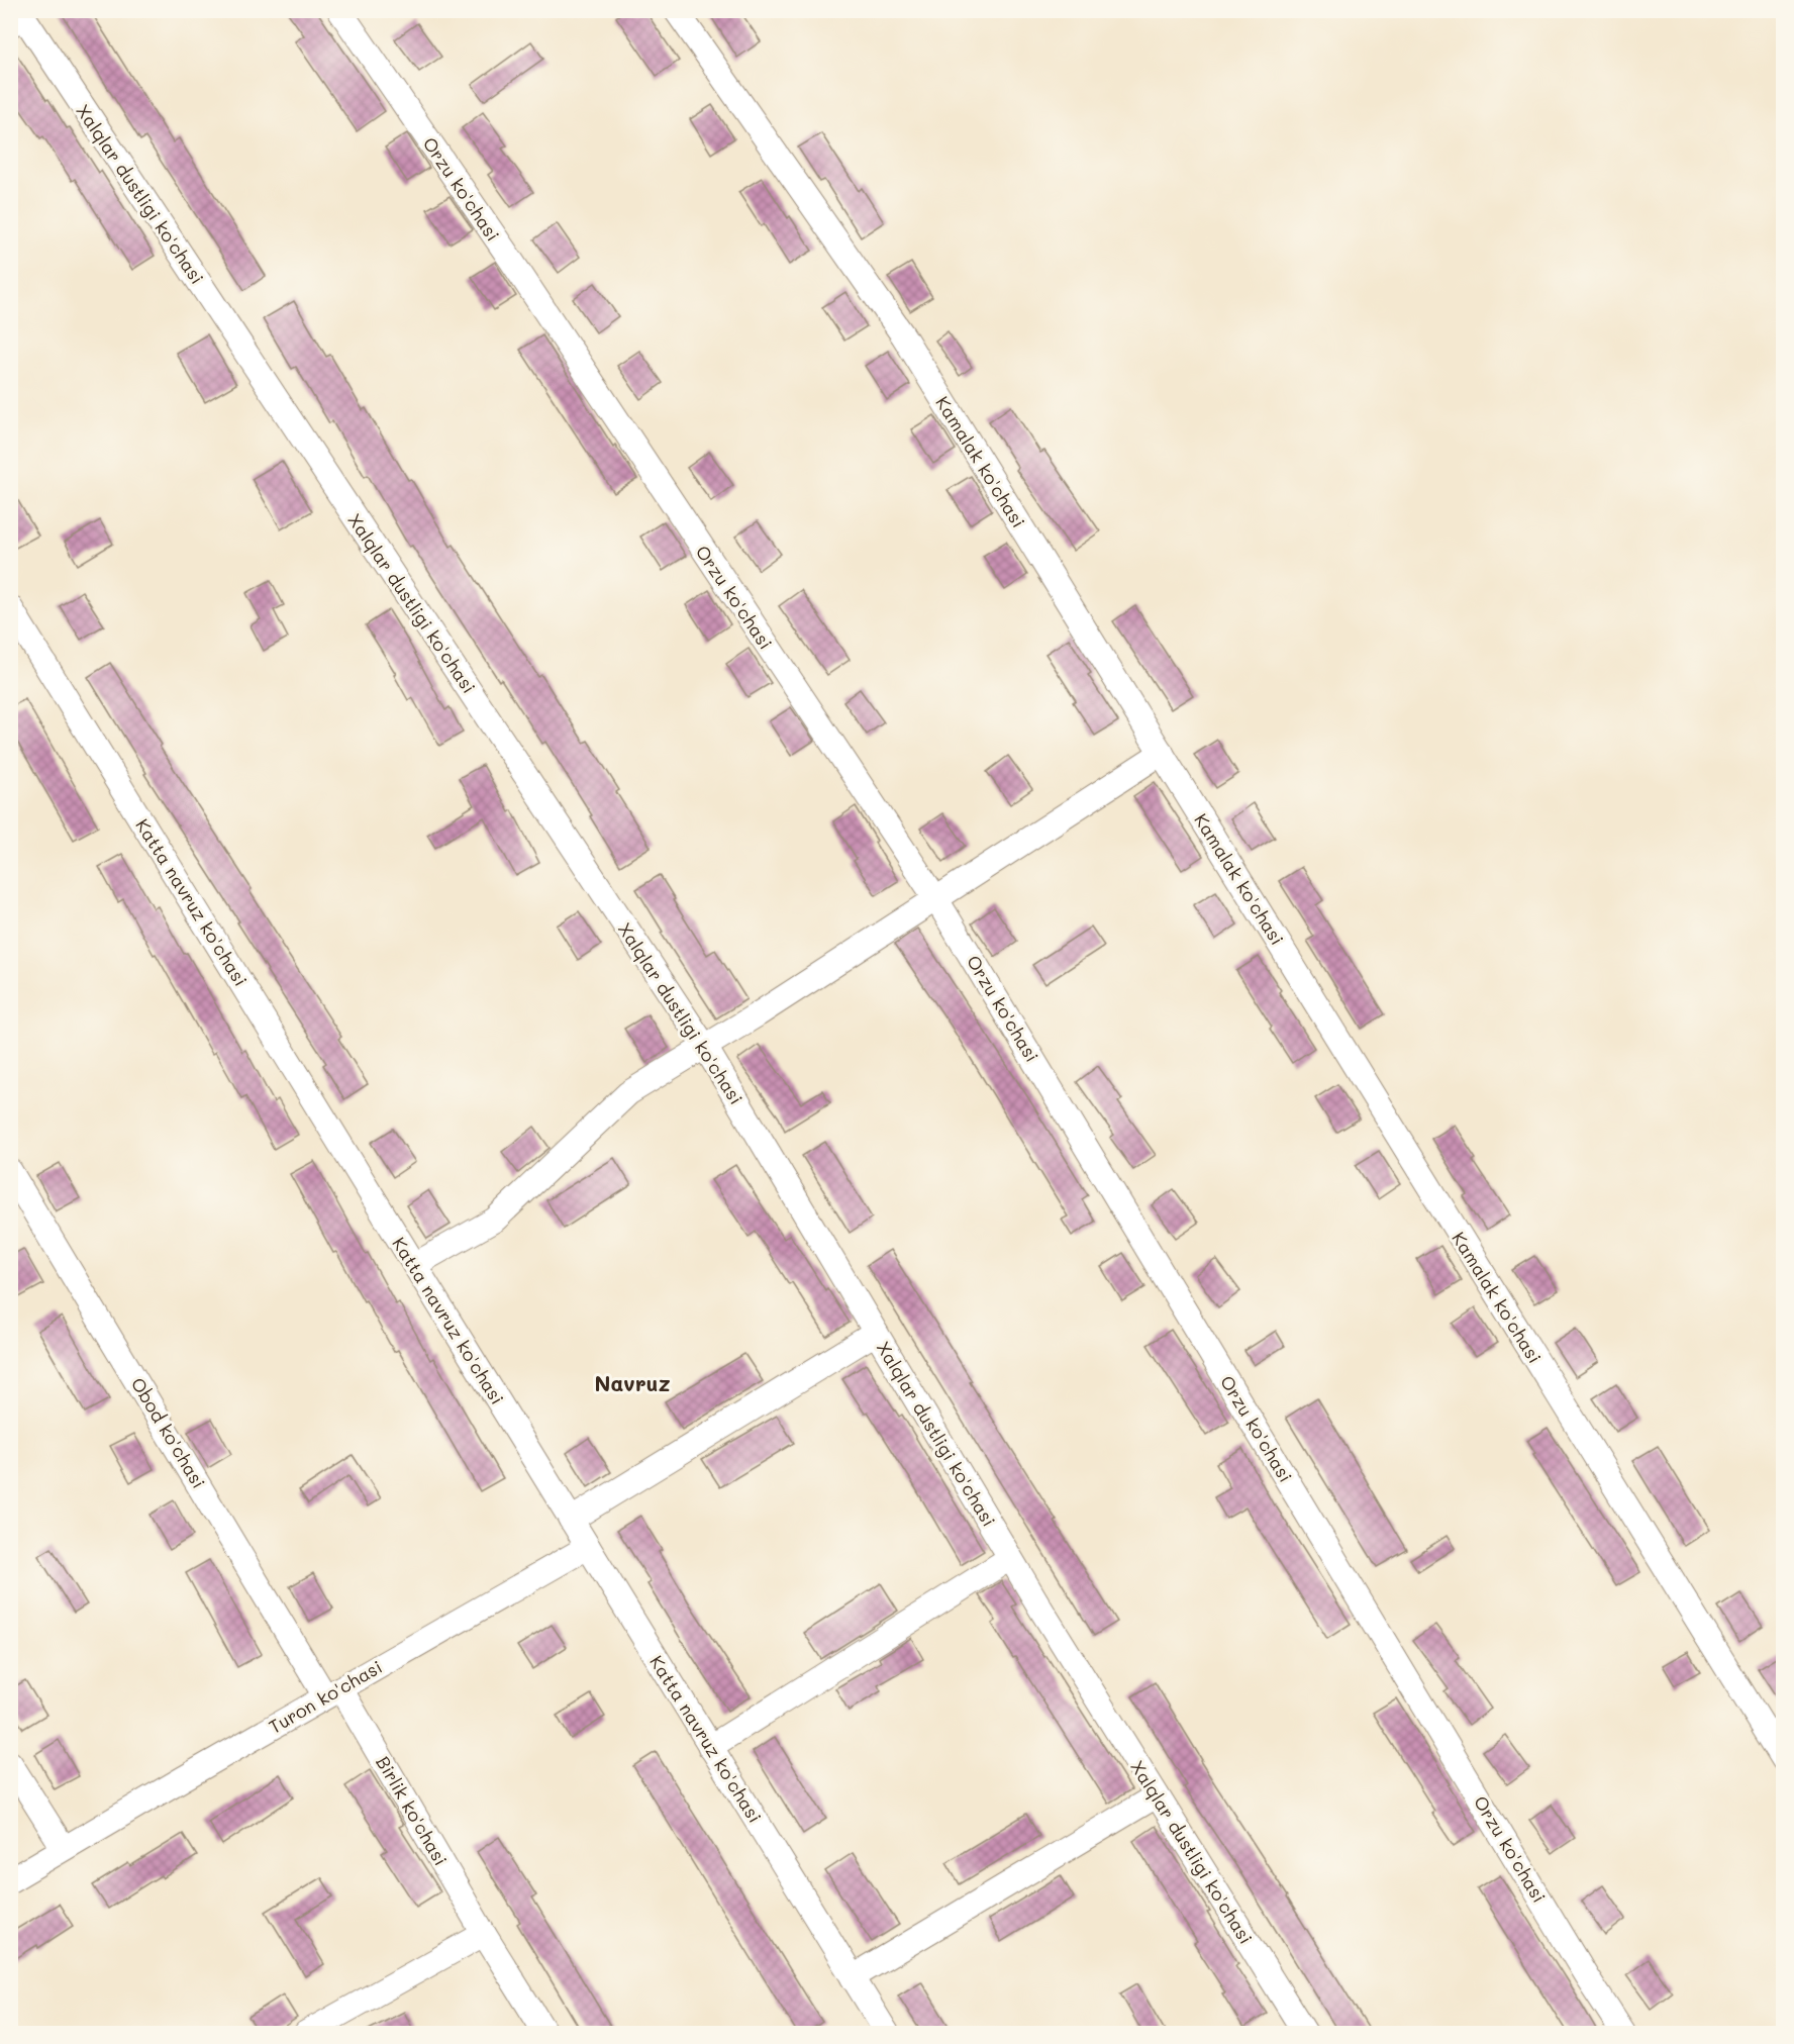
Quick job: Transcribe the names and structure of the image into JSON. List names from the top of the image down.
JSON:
{
  "streets": {
    "street": [
      "Orzu ko'chasi",
      "Xalqlar dustligi ko'chasi",
      "Kamalak ko'chasi",
      "Katta navruz ko'chasi",
      "Obod ko'chasi",
      "Turon ko'chasi",
      "Birlik ko'chasi"
    ]
  },
  "crossings": [
    ["Katta navruz ko'chasi", "Turon ko'chasi"],
    ["Obod ko'chasi", "Turon ko'chasi"],
    ["Obod ko'chasi", "Birlik ko'chasi"],
    ["Turon ko'chasi", "Birlik ko'chasi"]
  ],
  "districts": ["Navruz"]
}
